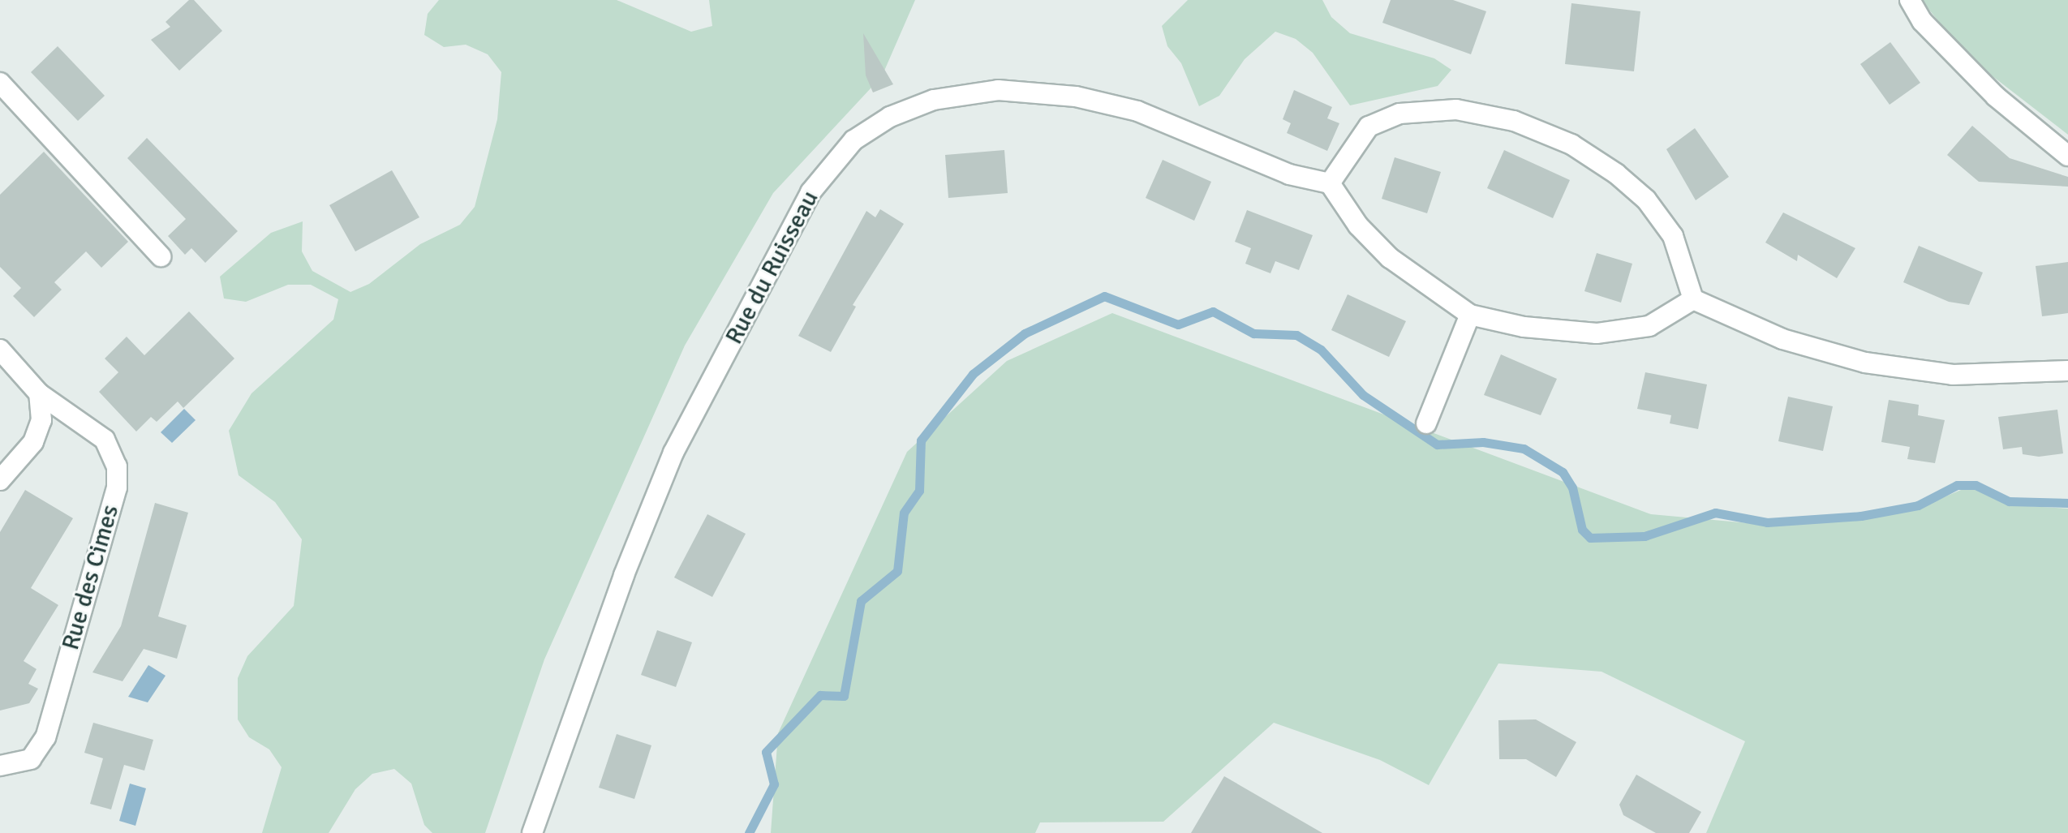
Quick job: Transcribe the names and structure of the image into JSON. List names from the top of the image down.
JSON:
{
  "streets": {
    "street": ["Rue du Ruisseau", "Rue des Cimes"]
  }
}
